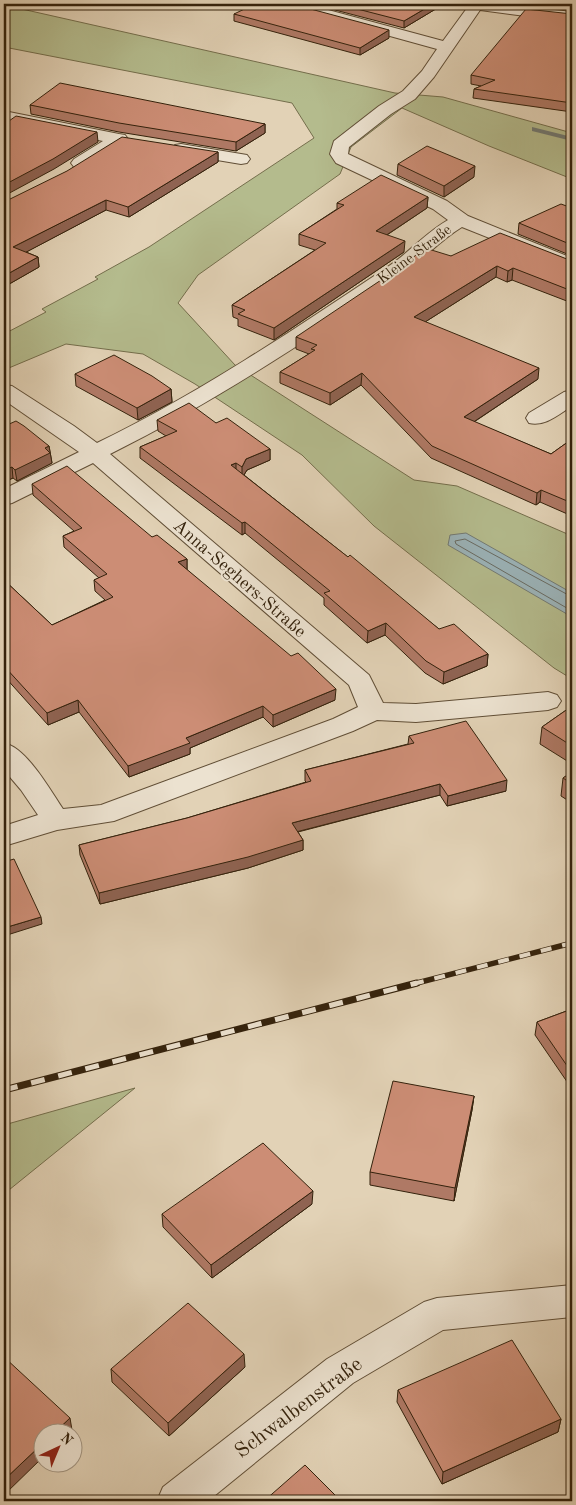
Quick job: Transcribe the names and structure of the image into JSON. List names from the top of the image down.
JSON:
{
  "streets": {
    "street": ["Kleine Straße", "Anna-Seghers-Straße", "Schwalbenstraße"]
  },
  "crossings": [
    ["Kleine Straße", "Anna-Seghers-Straße"]
  ],
  "north": "top right"
}
